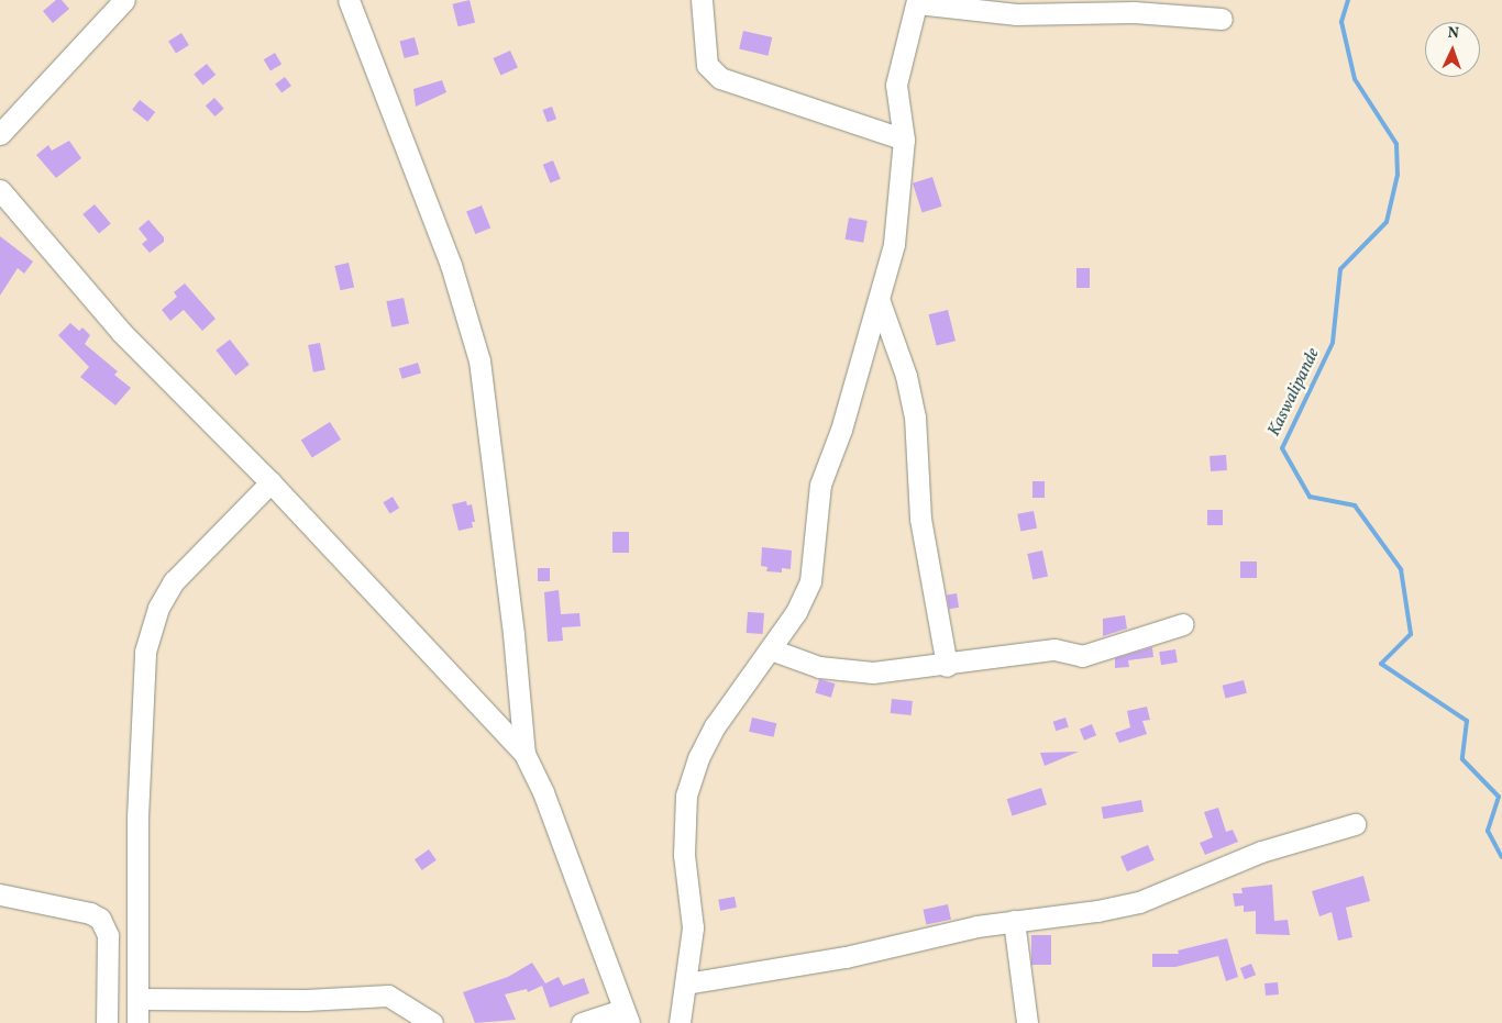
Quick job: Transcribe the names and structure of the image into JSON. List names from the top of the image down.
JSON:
{
  "water": ["Kaswalipande"],
  "north": "top"
}
